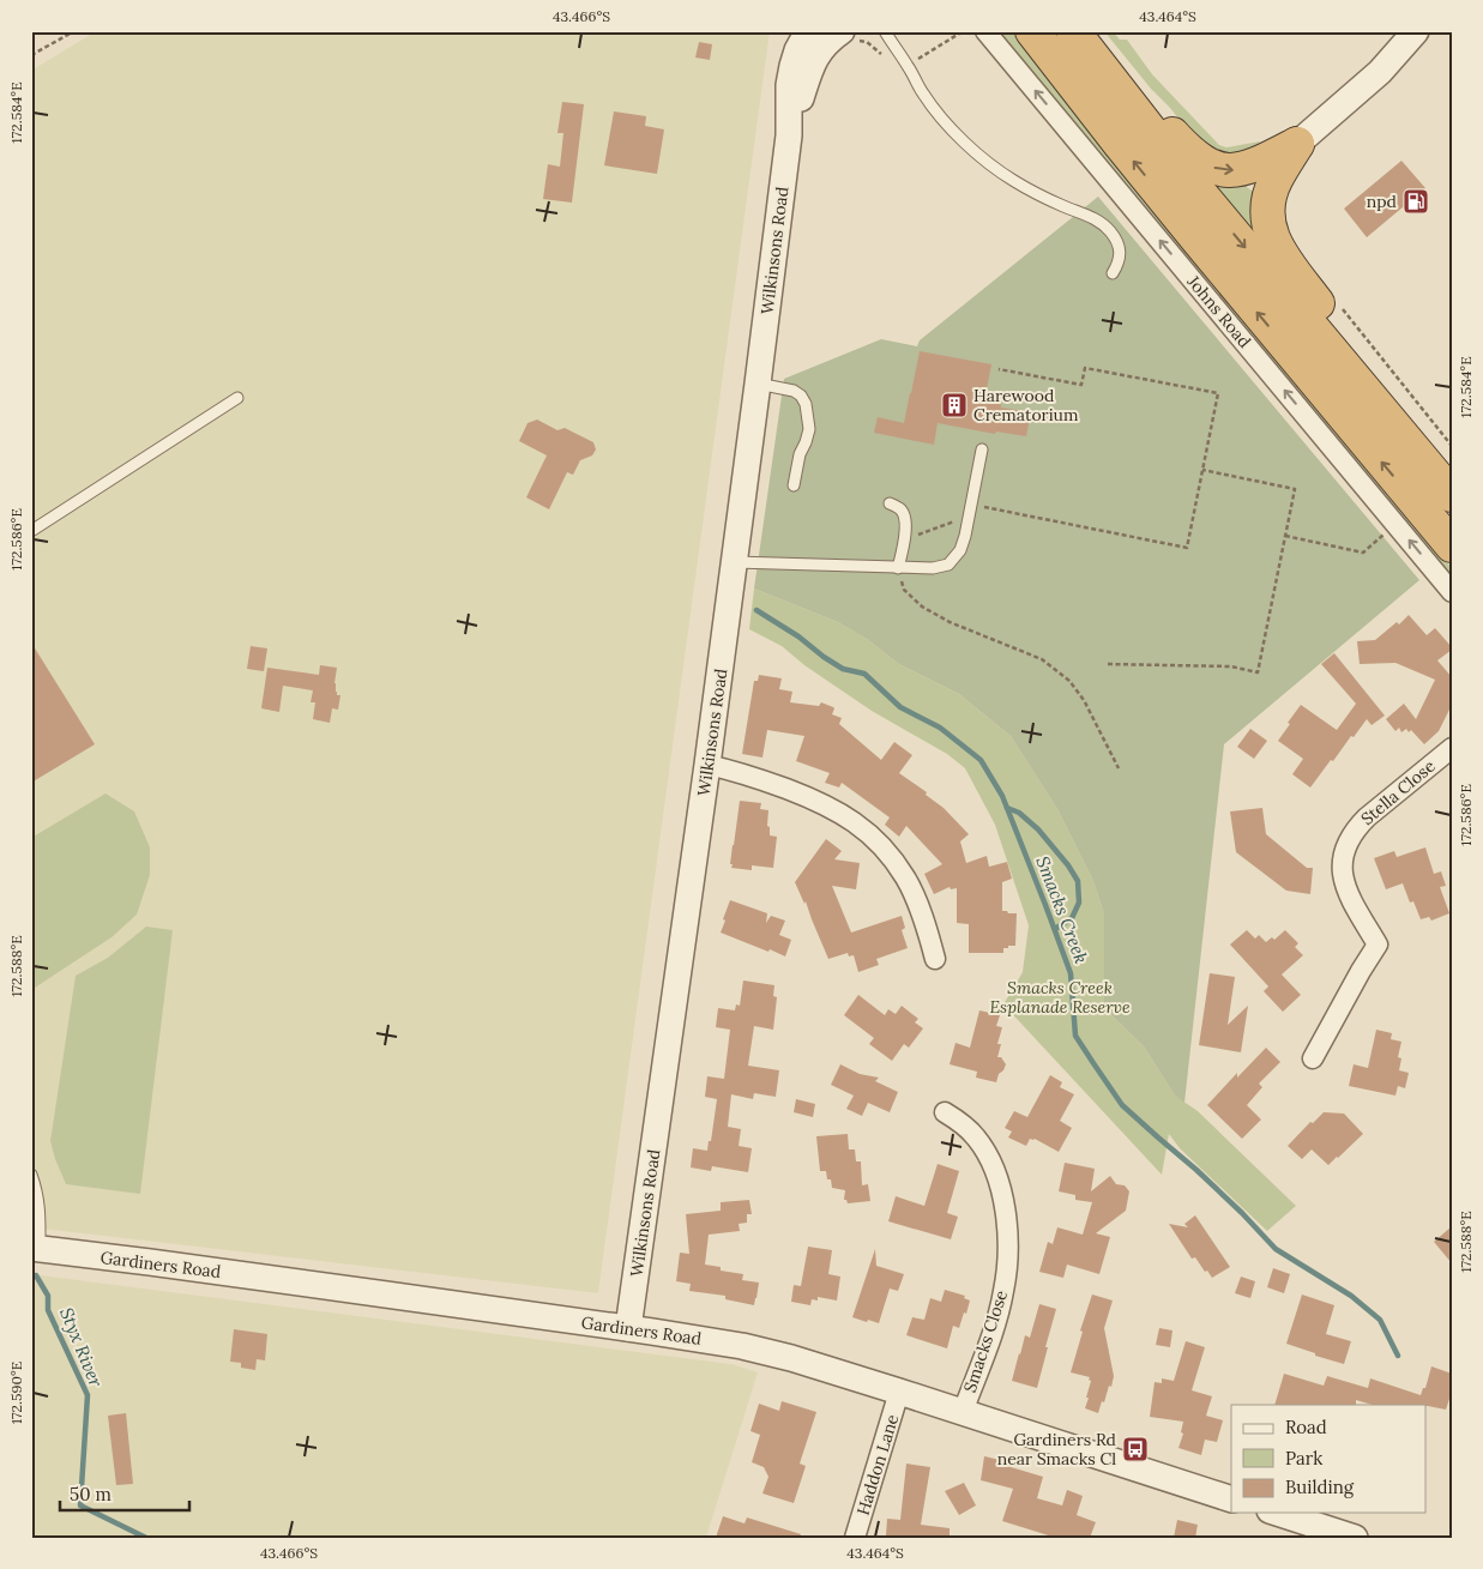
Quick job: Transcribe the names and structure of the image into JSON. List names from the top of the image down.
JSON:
{
  "streets": {
    "highway": ["Johns Road"],
    "street": [
      "Wilkinsons Road",
      "Stella Close",
      "Gardiners Road",
      "Smacks Close",
      "Haddon Lane"
    ]
  },
  "crossings": [
    ["Wilkinsons Road", "Gardiners Road"],
    ["Gardiners Road", "Smacks Close"],
    ["Gardiners Road", "Haddon Lane"]
  ],
  "water": ["Smacks Creek", "Styx River"],
  "parks": ["Smacks Creek Esplanade Reserve"],
  "places": {
    "fuel station": ["npd"],
    "building": ["Harewood Crematorium"],
    "bus stop": ["Gardiners Rd near Smacks Cl"]
  },
  "legend": ["Road", "Park", "Building"],
  "scale_bar": "50 m",
  "coordinates": [
    "43.466°S",
    "43.464°S",
    "172.584°E",
    "172.586°E",
    "172.588°E",
    "172.590°E"
  ]
}
